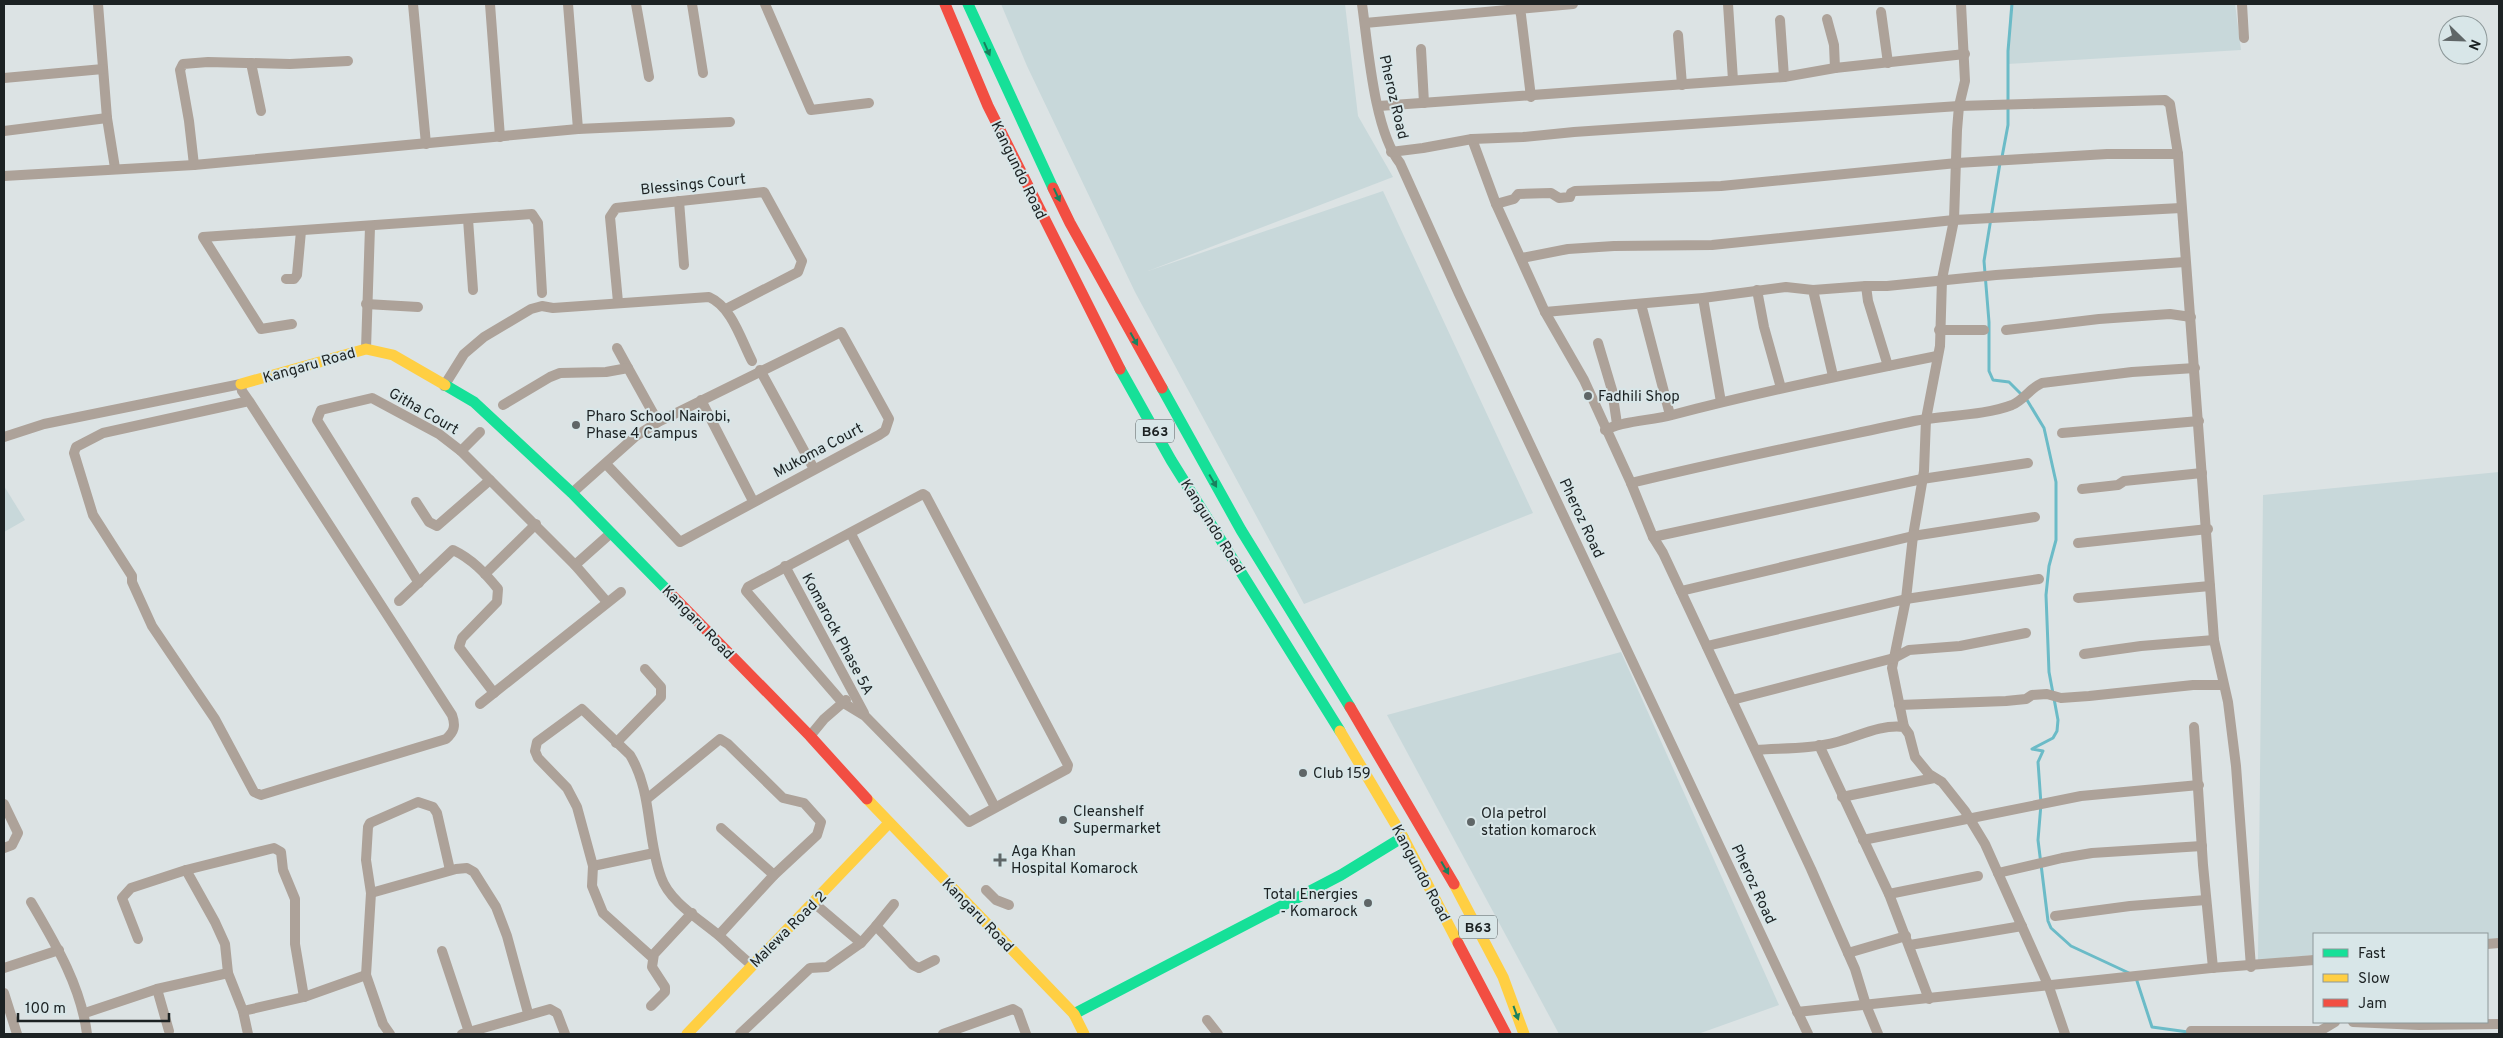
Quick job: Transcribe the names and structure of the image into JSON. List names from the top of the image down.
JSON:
{
  "streets": {
    "main road": [
      "Kangundo Road",
      "Kangaru Road",
      "B63",
      "Malewa Road 2"
    ],
    "street": [
      "Pheroz Road",
      "Blessings Court",
      "Githa Court",
      "Mukoma Court",
      "Komarock Phase 5A"
    ]
  },
  "crossings": [
    ["Kangaru Road", "Malewa Road 2"]
  ],
  "places": {
    "other": [
      "Fadhili Shop",
      "Pharo School Nairobi, Phase 4 Campus",
      "Club 159",
      "Cleanshelf Supermarket",
      "Ola petrol station komarock",
      "Total Energies - Komarock"
    ],
    "health": ["Aga Khan Hospital Komarock"]
  },
  "legend": ["Fast", "Slow", "Jam"],
  "scale_bar": "100 m",
  "north": "bottom right"
}
